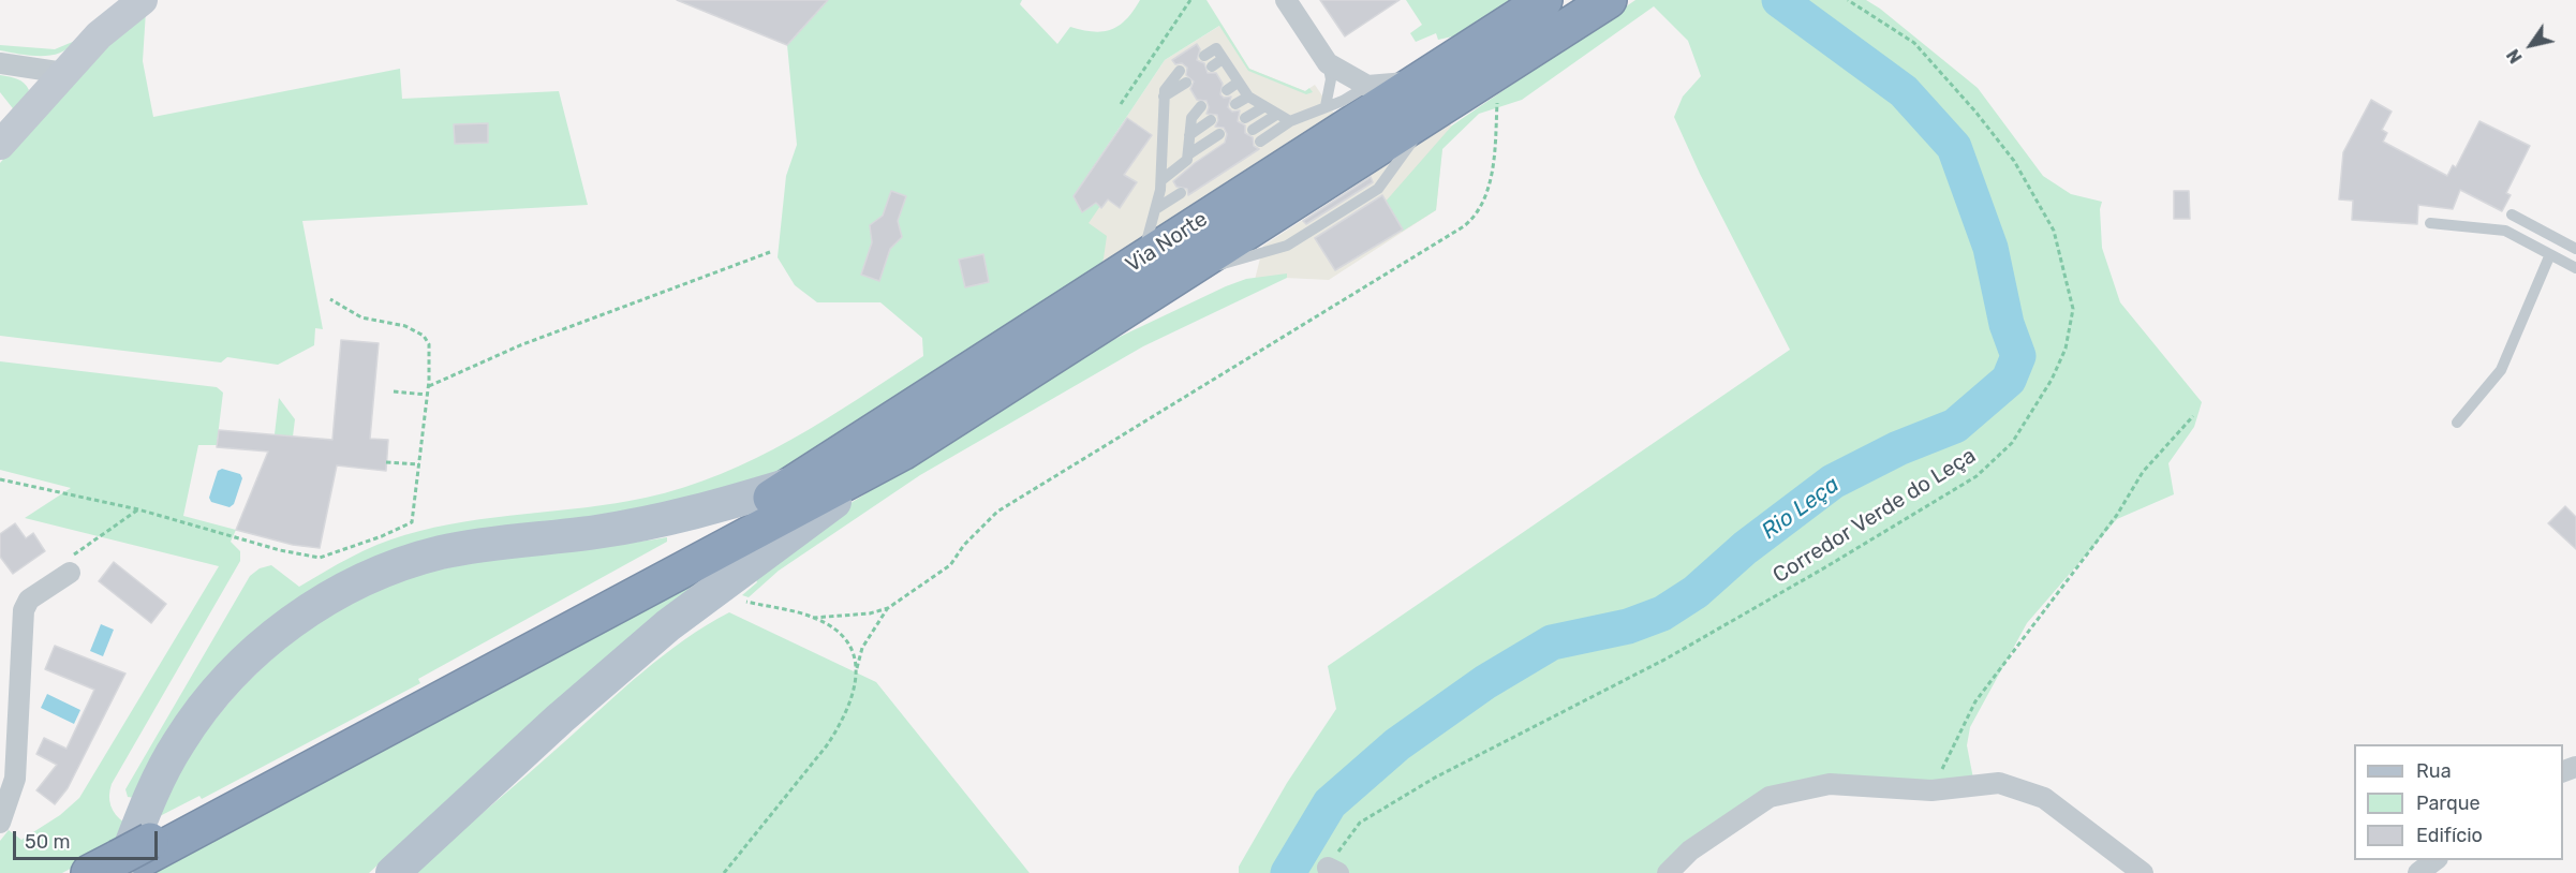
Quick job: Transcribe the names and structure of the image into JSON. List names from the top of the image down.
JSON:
{
  "streets": {
    "highway": ["Via Norte"],
    "path": ["Corredor Verde do Leça"]
  },
  "water": ["Rio Leça"],
  "legend": ["Rua", "Parque", "Edifício"],
  "scale_bar": "50 m",
  "north": "bottom left"
}
